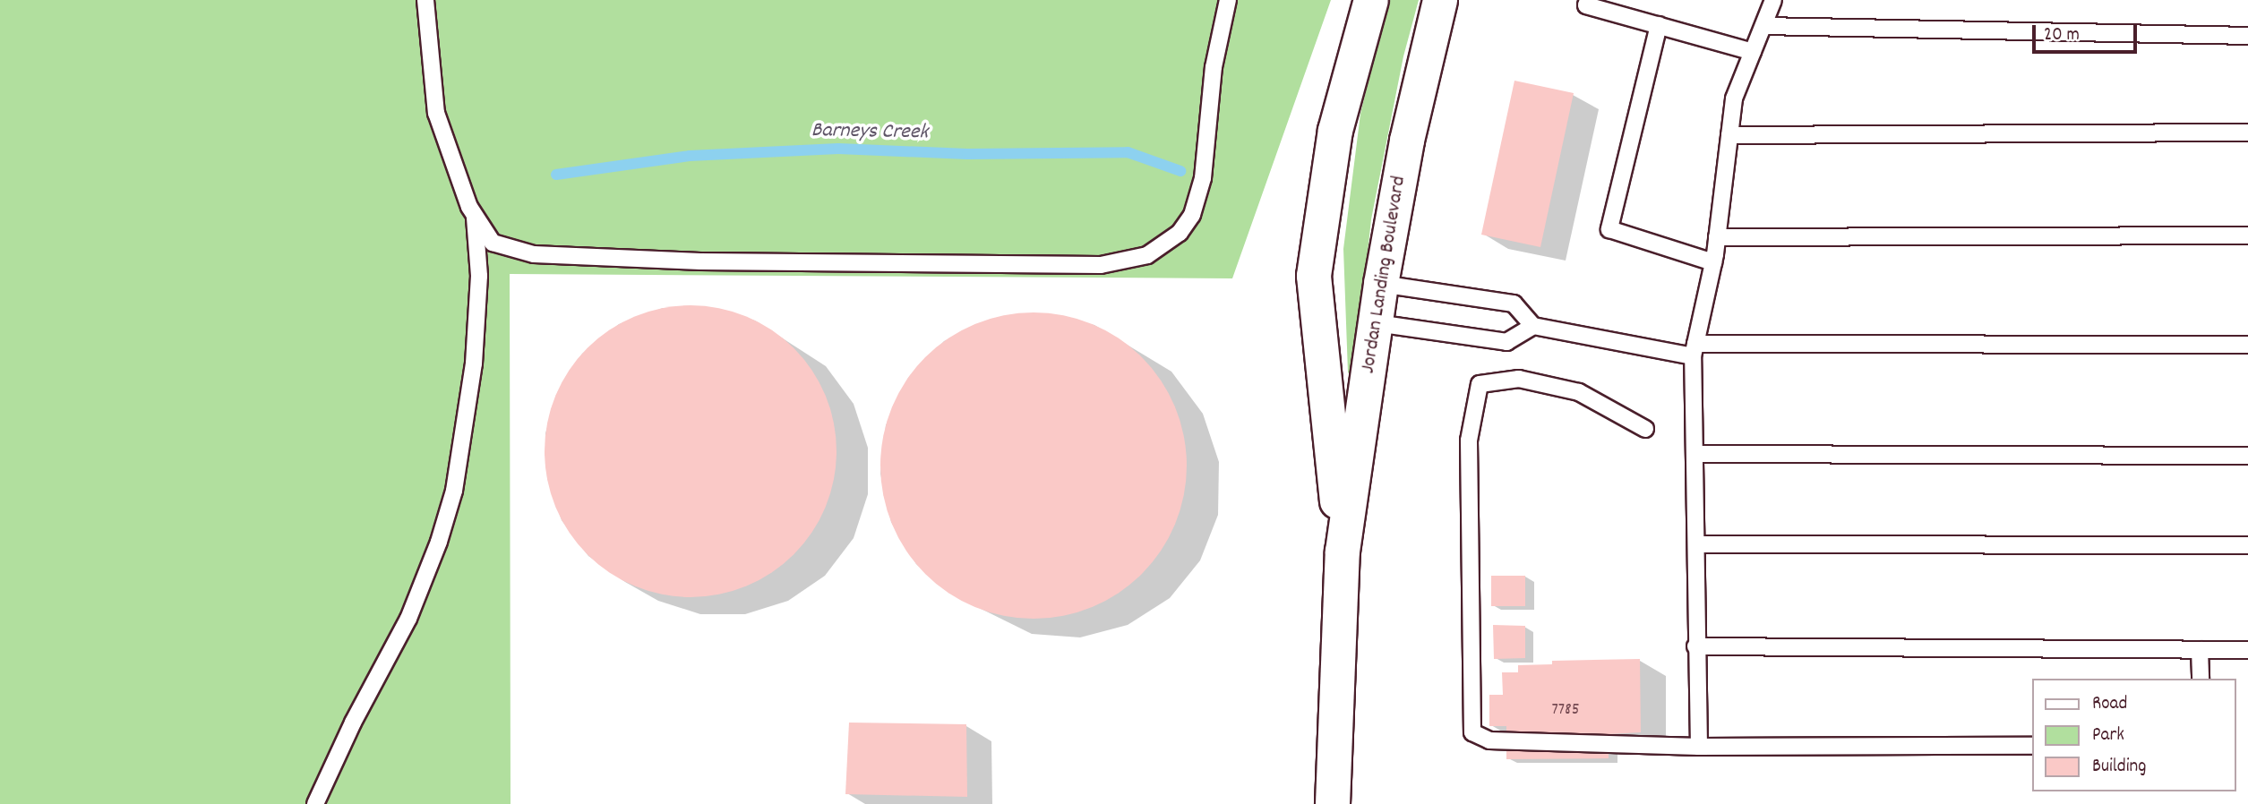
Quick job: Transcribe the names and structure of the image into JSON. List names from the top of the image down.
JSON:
{
  "streets": {
    "main road": ["Jordan Landing Boulevard"]
  },
  "water": ["Barneys Creek"],
  "house_numbers": ["7785"],
  "legend": ["Road", "Park", "Building"],
  "scale_bar": "20 m"
}
